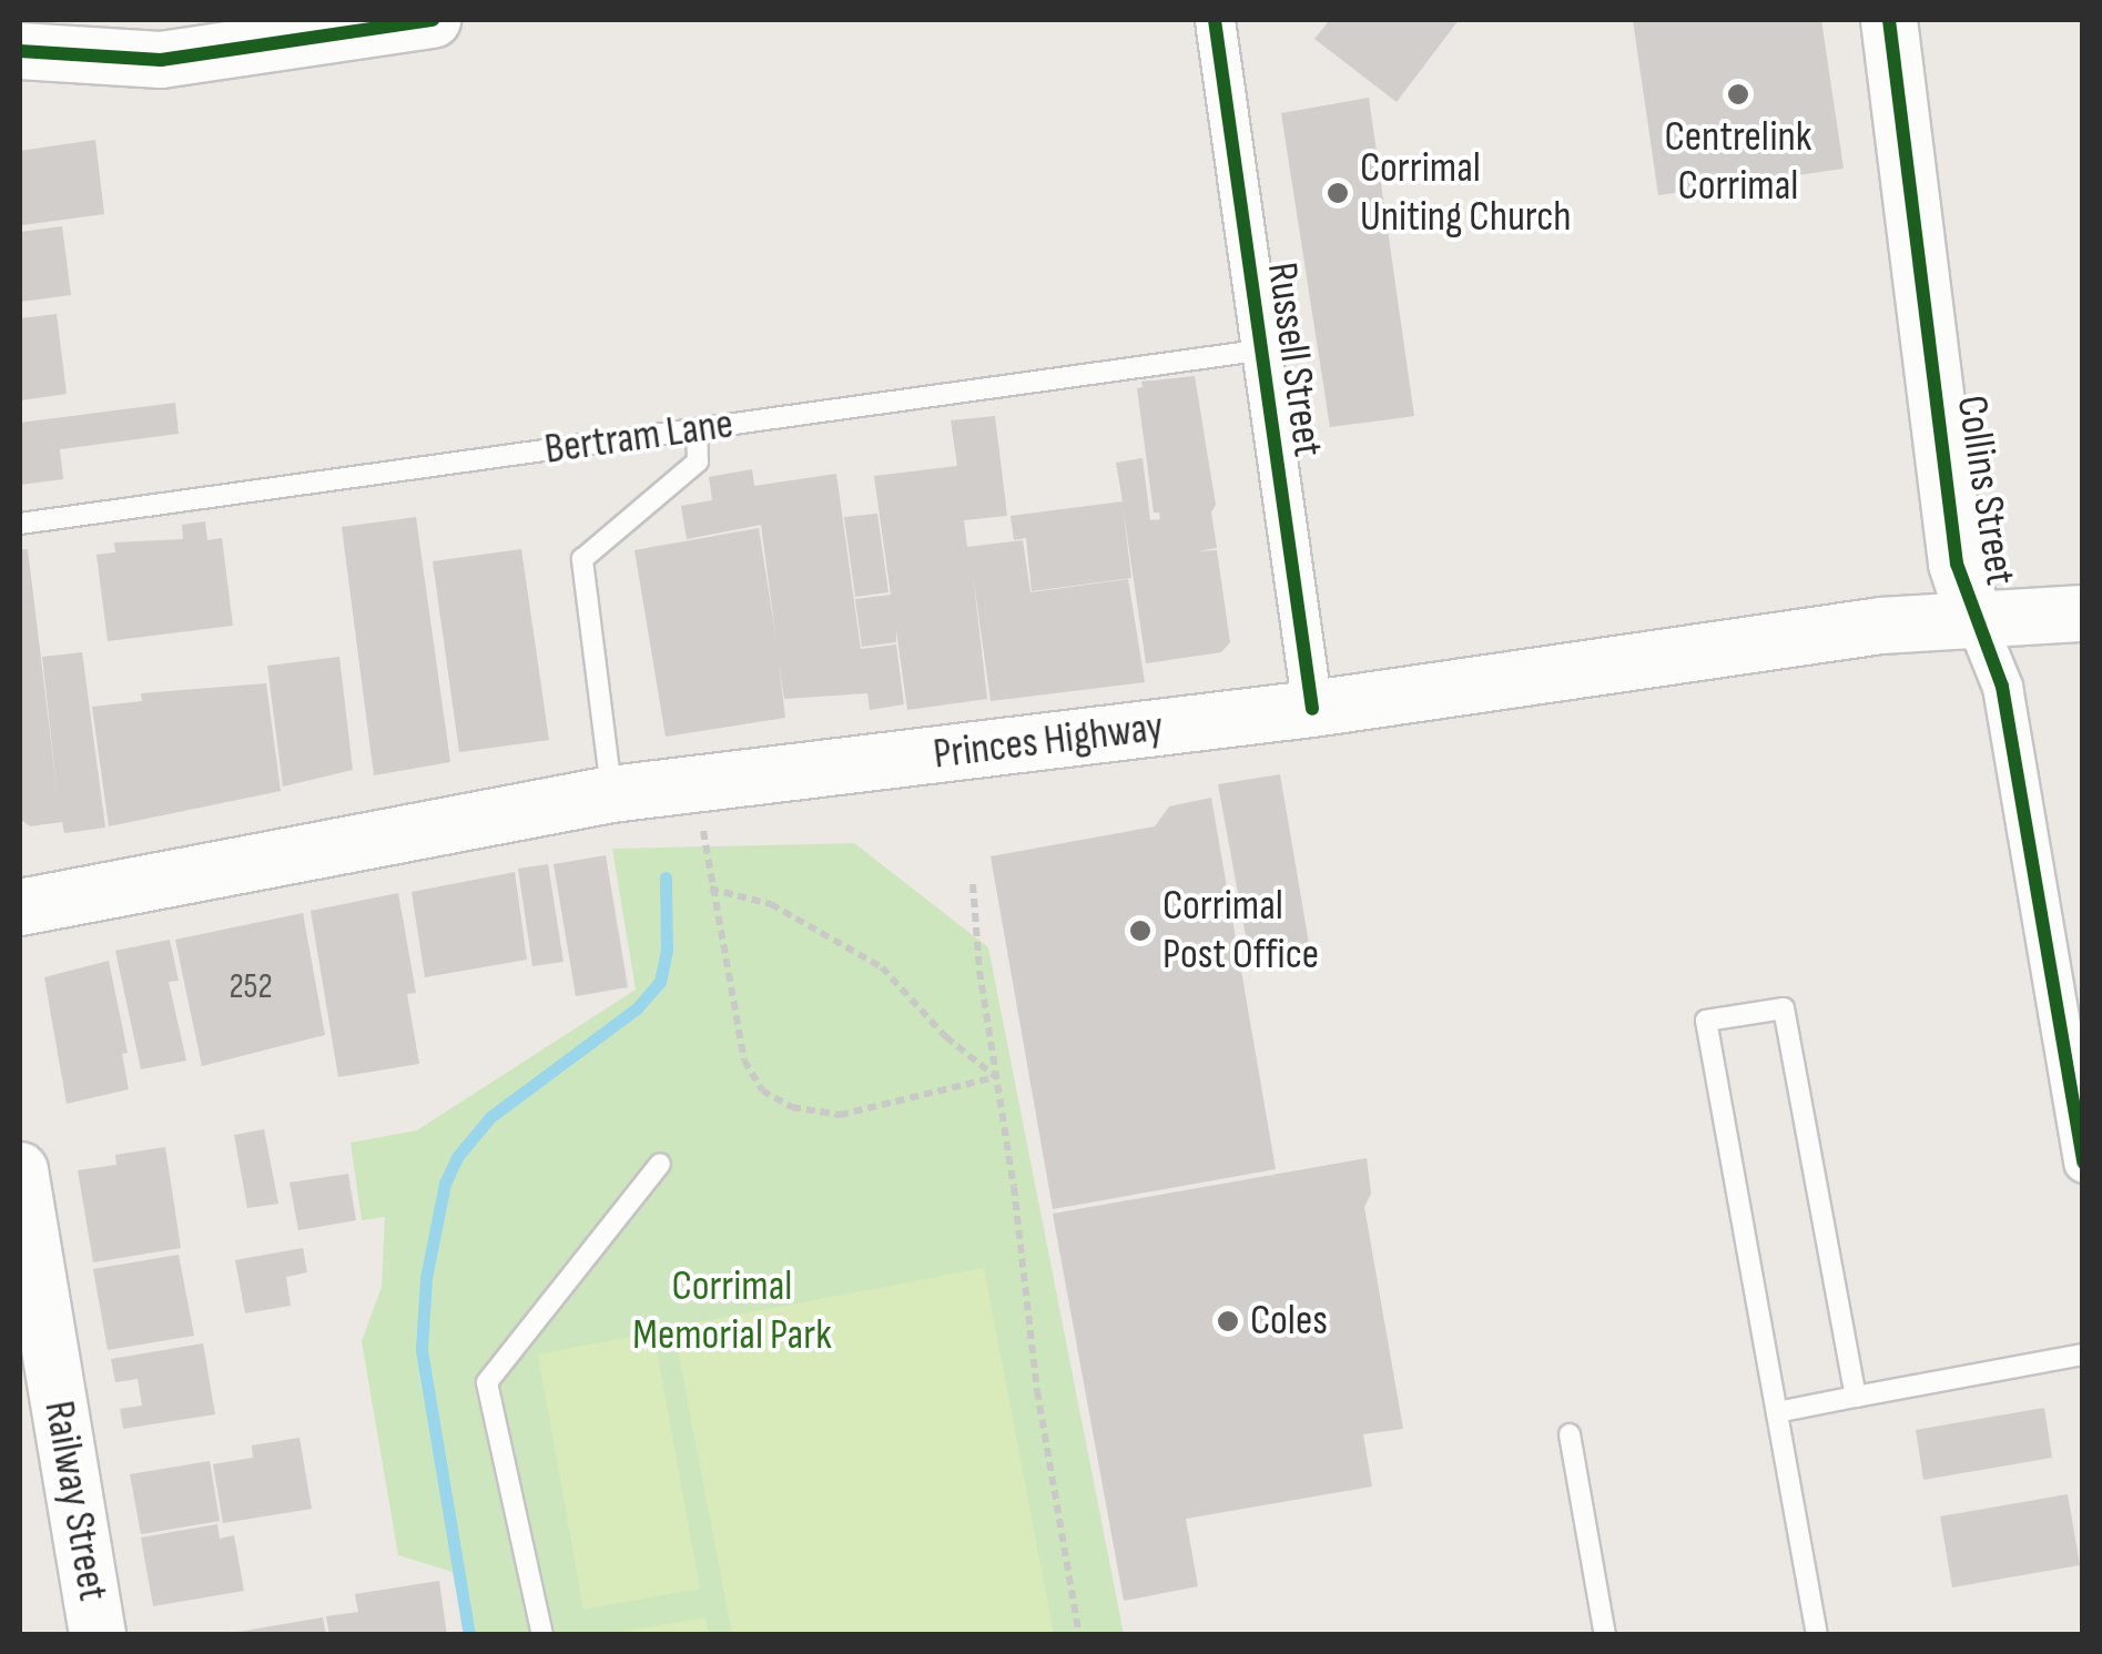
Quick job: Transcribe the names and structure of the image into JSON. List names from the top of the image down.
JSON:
{
  "streets": {
    "main road": ["Collins Street", "Princes Highway", "Railway Street"],
    "street": ["Russell Street"],
    "lane": ["Bertram Lane"]
  },
  "crossings": [
    ["Russell Street", "Bertram Lane"],
    ["Russell Street", "Princes Highway"],
    ["Collins Street", "Princes Highway"]
  ],
  "parks": ["Corrimal Memorial Park"],
  "places": [
    "Centrelink Corrimal",
    "Corrimal Uniting Church",
    "Corrimal Post Office",
    "Coles"
  ],
  "house_numbers": ["252"]
}
